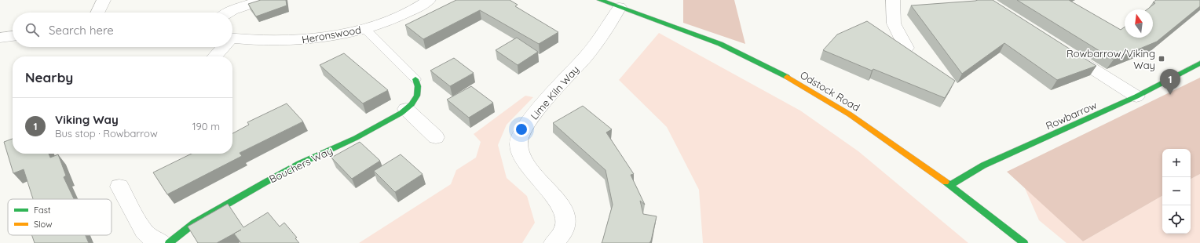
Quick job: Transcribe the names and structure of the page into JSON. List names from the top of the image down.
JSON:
{
  "streets": {
    "street": [
      "Heronswood",
      "Odstock Road",
      "Lime Kiln Way",
      "Rowbarrow",
      "Bouchers Way"
    ]
  },
  "crossings": [
    ["Odstock Road", "Lime Kiln Way"],
    ["Odstock Road", "Rowbarrow"]
  ],
  "places": {
    "transit": ["Rowbarrow/Viking Way"]
  },
  "legend": ["Fast", "Slow"],
  "north": "top",
  "page": {
    "search": "Search here",
    "heading": "Nearby",
    "pins": "1",
    "list": [
      {
        "mark": "1",
        "name": "Viking Way",
        "note": "Bus stop · Rowbarrow",
        "value": "190 m"
      }
    ],
    "map_buttons": ["+", "−"]
  }
}
